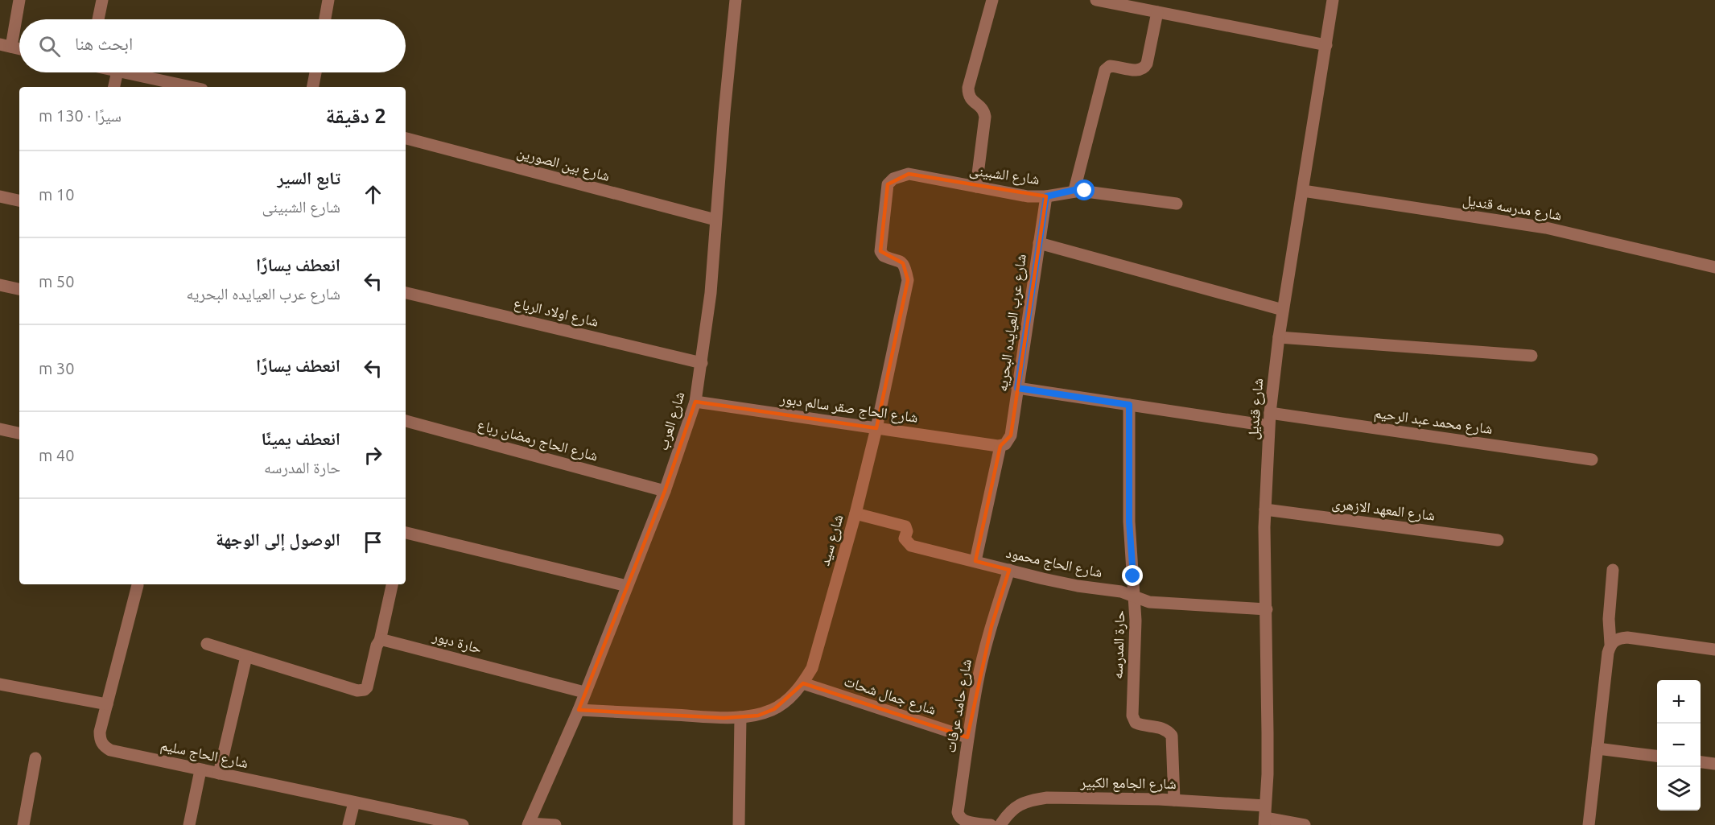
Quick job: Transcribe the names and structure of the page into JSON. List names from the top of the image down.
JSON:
{
  "streets": {
    "street": [
      "شارع بين الصورين",
      "شارع الشبينى",
      "شارع مدرسه قنديل",
      "شارع اولاد الرباع",
      "شارع عرب العيايده البحريه",
      "شارع الحاج صقر سالم دبور",
      "شارع قنديل",
      "شارع العرب",
      "شارع محمد عبد الرحيم",
      "شارع الحاج رمضان رباع",
      "شارع المعهد الازهرى",
      "شارع سيد",
      "شارع الحاج محمود",
      "حارة دبور",
      "حارة المدرسه",
      "شارع جمال شحات",
      "شارع حامد عرفات",
      "شارع الحاج سليم",
      "شارع الجامع الكبير"
    ]
  },
  "crossings": [
    ["شارع بين الصورين", "شارع العرب"],
    ["شارع الشبينى", "شارع عرب العيايده البحريه"],
    ["شارع الشبينى", "شارع سيد"],
    ["شارع مدرسه قنديل", "شارع قنديل"],
    ["شارع اولاد الرباع", "شارع العرب"],
    ["شارع عرب العيايده البحريه", "شارع الحاج صقر سالم دبور"],
    ["شارع عرب العيايده البحريه", "شارع الحاج محمود"],
    ["شارع الحاج صقر سالم دبور", "شارع العرب"],
    ["شارع الحاج صقر سالم دبور", "شارع سيد"],
    ["شارع قنديل", "شارع محمد عبد الرحيم"],
    ["شارع قنديل", "شارع المعهد الازهرى"],
    ["شارع قنديل", "شارع الحاج محمود"],
    ["شارع قنديل", "شارع الجامع الكبير"],
    ["شارع العرب", "شارع الحاج رمضان رباع"],
    ["شارع العرب", "شارع سيد"],
    ["شارع العرب", "حارة دبور"],
    ["شارع سيد", "شارع الحاج محمود"],
    ["شارع سيد", "شارع جمال شحات"],
    ["شارع الحاج محمود", "حارة المدرسه"],
    ["شارع الحاج محمود", "شارع حامد عرفات"],
    ["حارة المدرسه", "شارع الجامع الكبير"],
    ["شارع جمال شحات", "شارع حامد عرفات"]
  ],
  "page": {
    "search": "ابحث هنا",
    "heading": ["2 دقيقة", "سيرًا · 130 m"],
    "list": [
      ["تابع السير", "شارع الشبينى", "10 m"],
      ["انعطف يسارًا", "شارع عرب العيايده البحريه", "50 m"],
      ["انعطف يسارًا", "30 m"],
      ["انعطف يمينًا", "حارة المدرسه", "40 m"],
      "الوصول إلى الوجهة"
    ],
    "map_buttons": ["+", "−"]
  }
}
